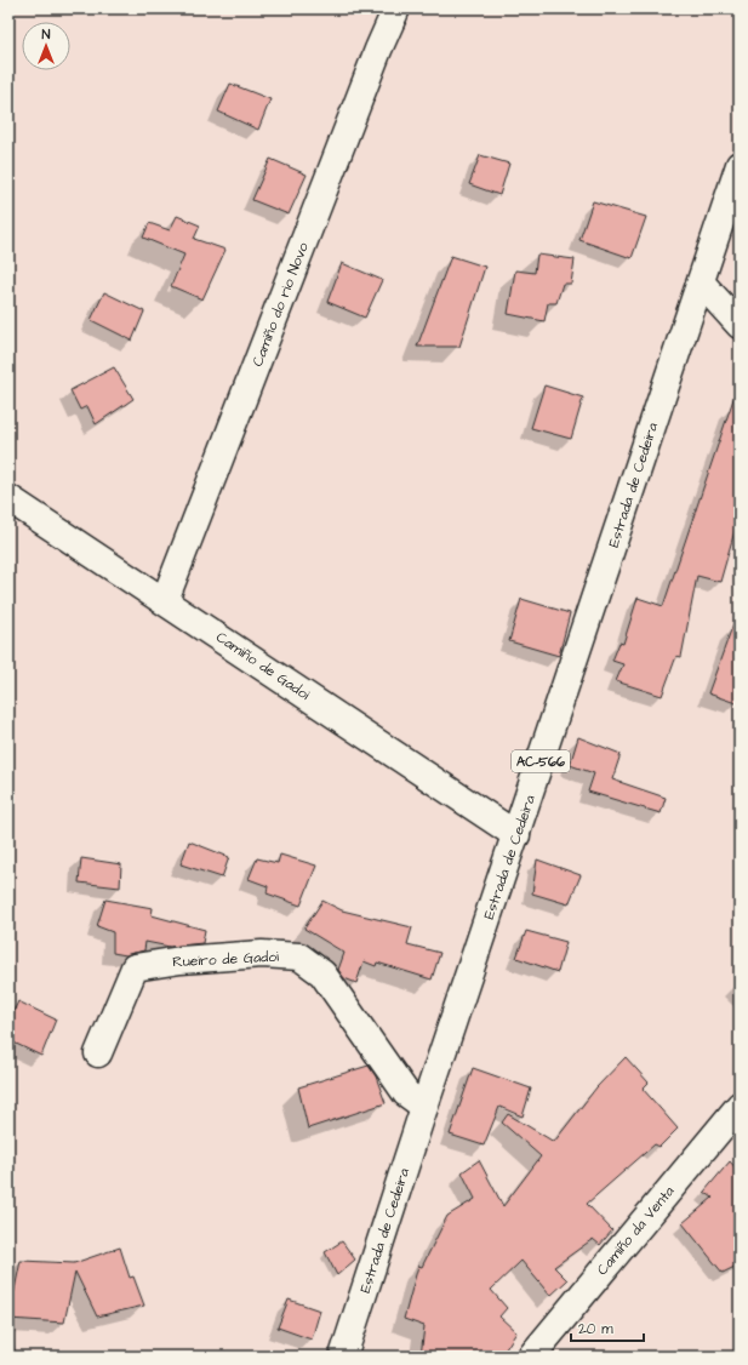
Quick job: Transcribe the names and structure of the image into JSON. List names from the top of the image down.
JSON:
{
  "streets": {
    "street": [
      "Camiño do rio Novo",
      "Estrada de Cedeira",
      "Camiño de Gadoi",
      "AC-566",
      "Rueiro de Gadoi",
      "Camiño da Venta"
    ]
  },
  "crossings": [
    ["Camiño do rio Novo", "Camiño de Gadoi"],
    ["Estrada de Cedeira", "Camiño de Gadoi"],
    ["Estrada de Cedeira", "Rueiro de Gadoi"]
  ],
  "scale_bar": "20 m",
  "north": "top"
}
